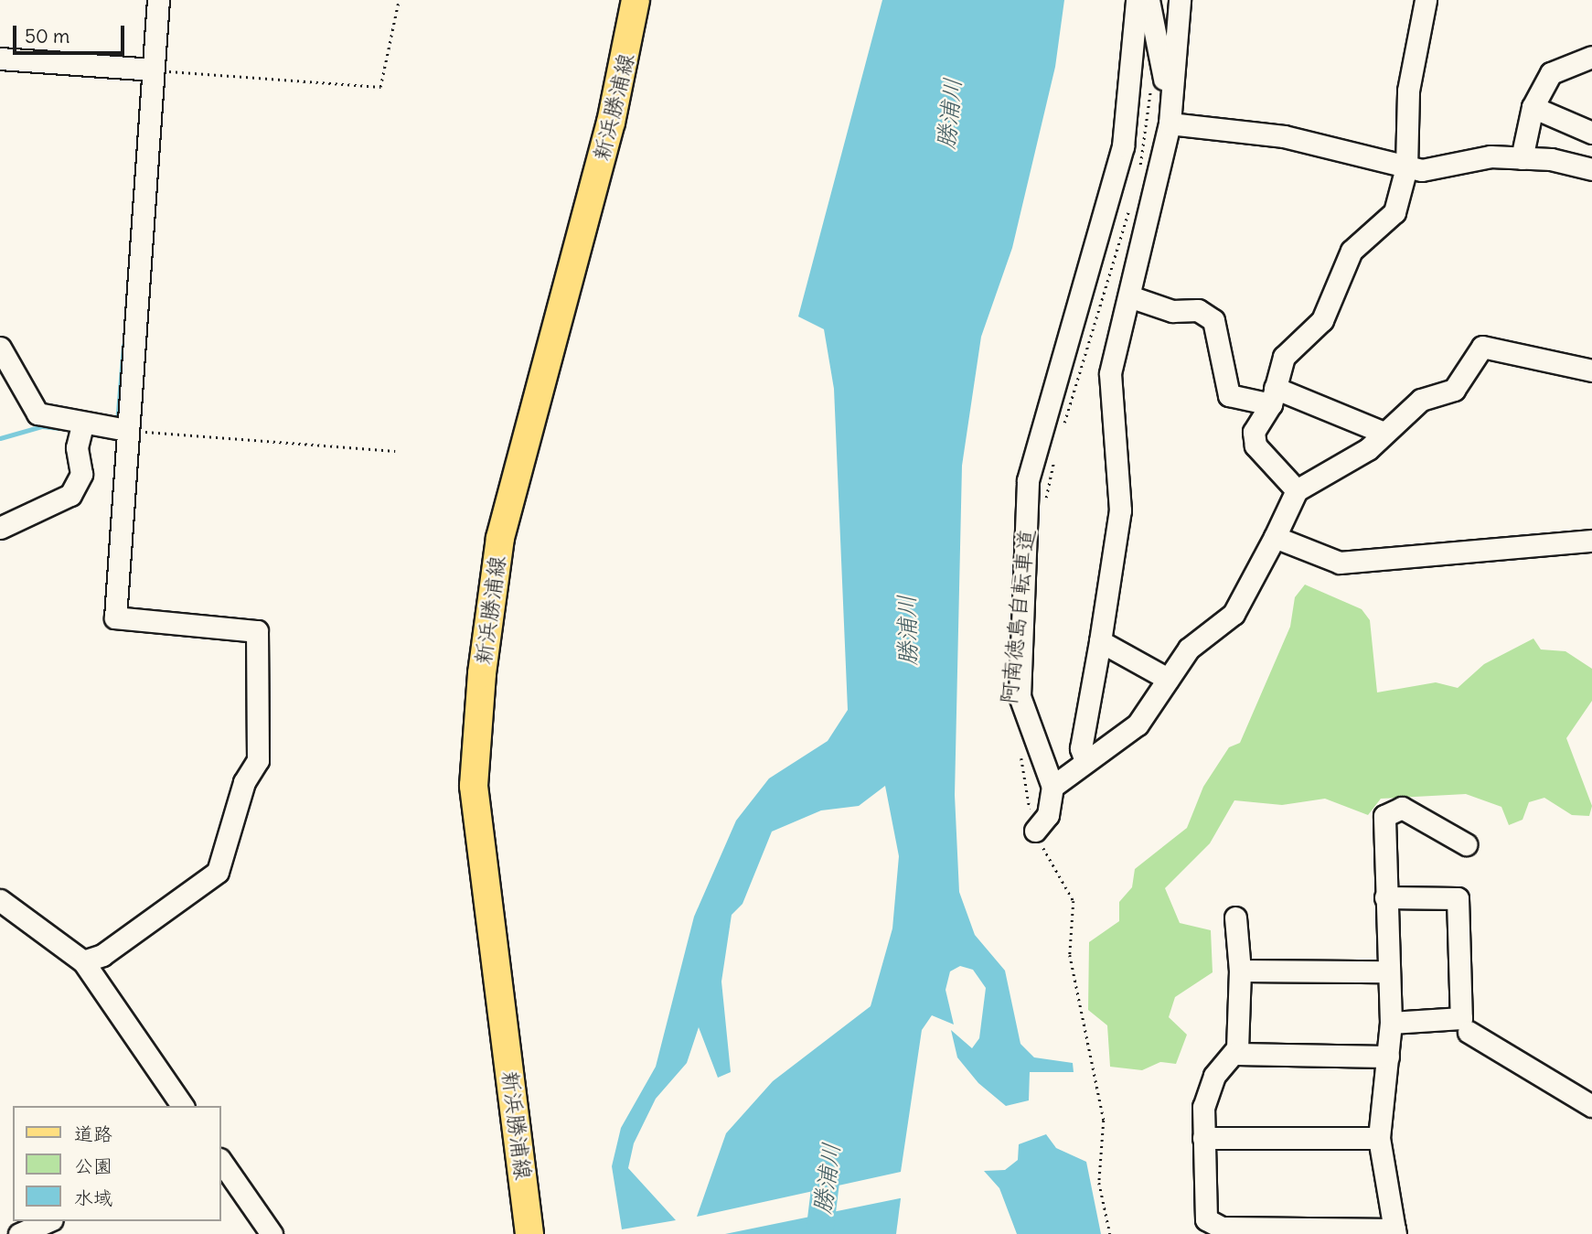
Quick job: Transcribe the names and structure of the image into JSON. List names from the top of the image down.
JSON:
{
  "streets": {
    "main road": ["新浜勝浦線"],
    "path": ["阿南徳島自転車道"]
  },
  "water": ["勝浦川"],
  "legend": ["道路", "公園", "水域"],
  "scale_bar": "50 m"
}
